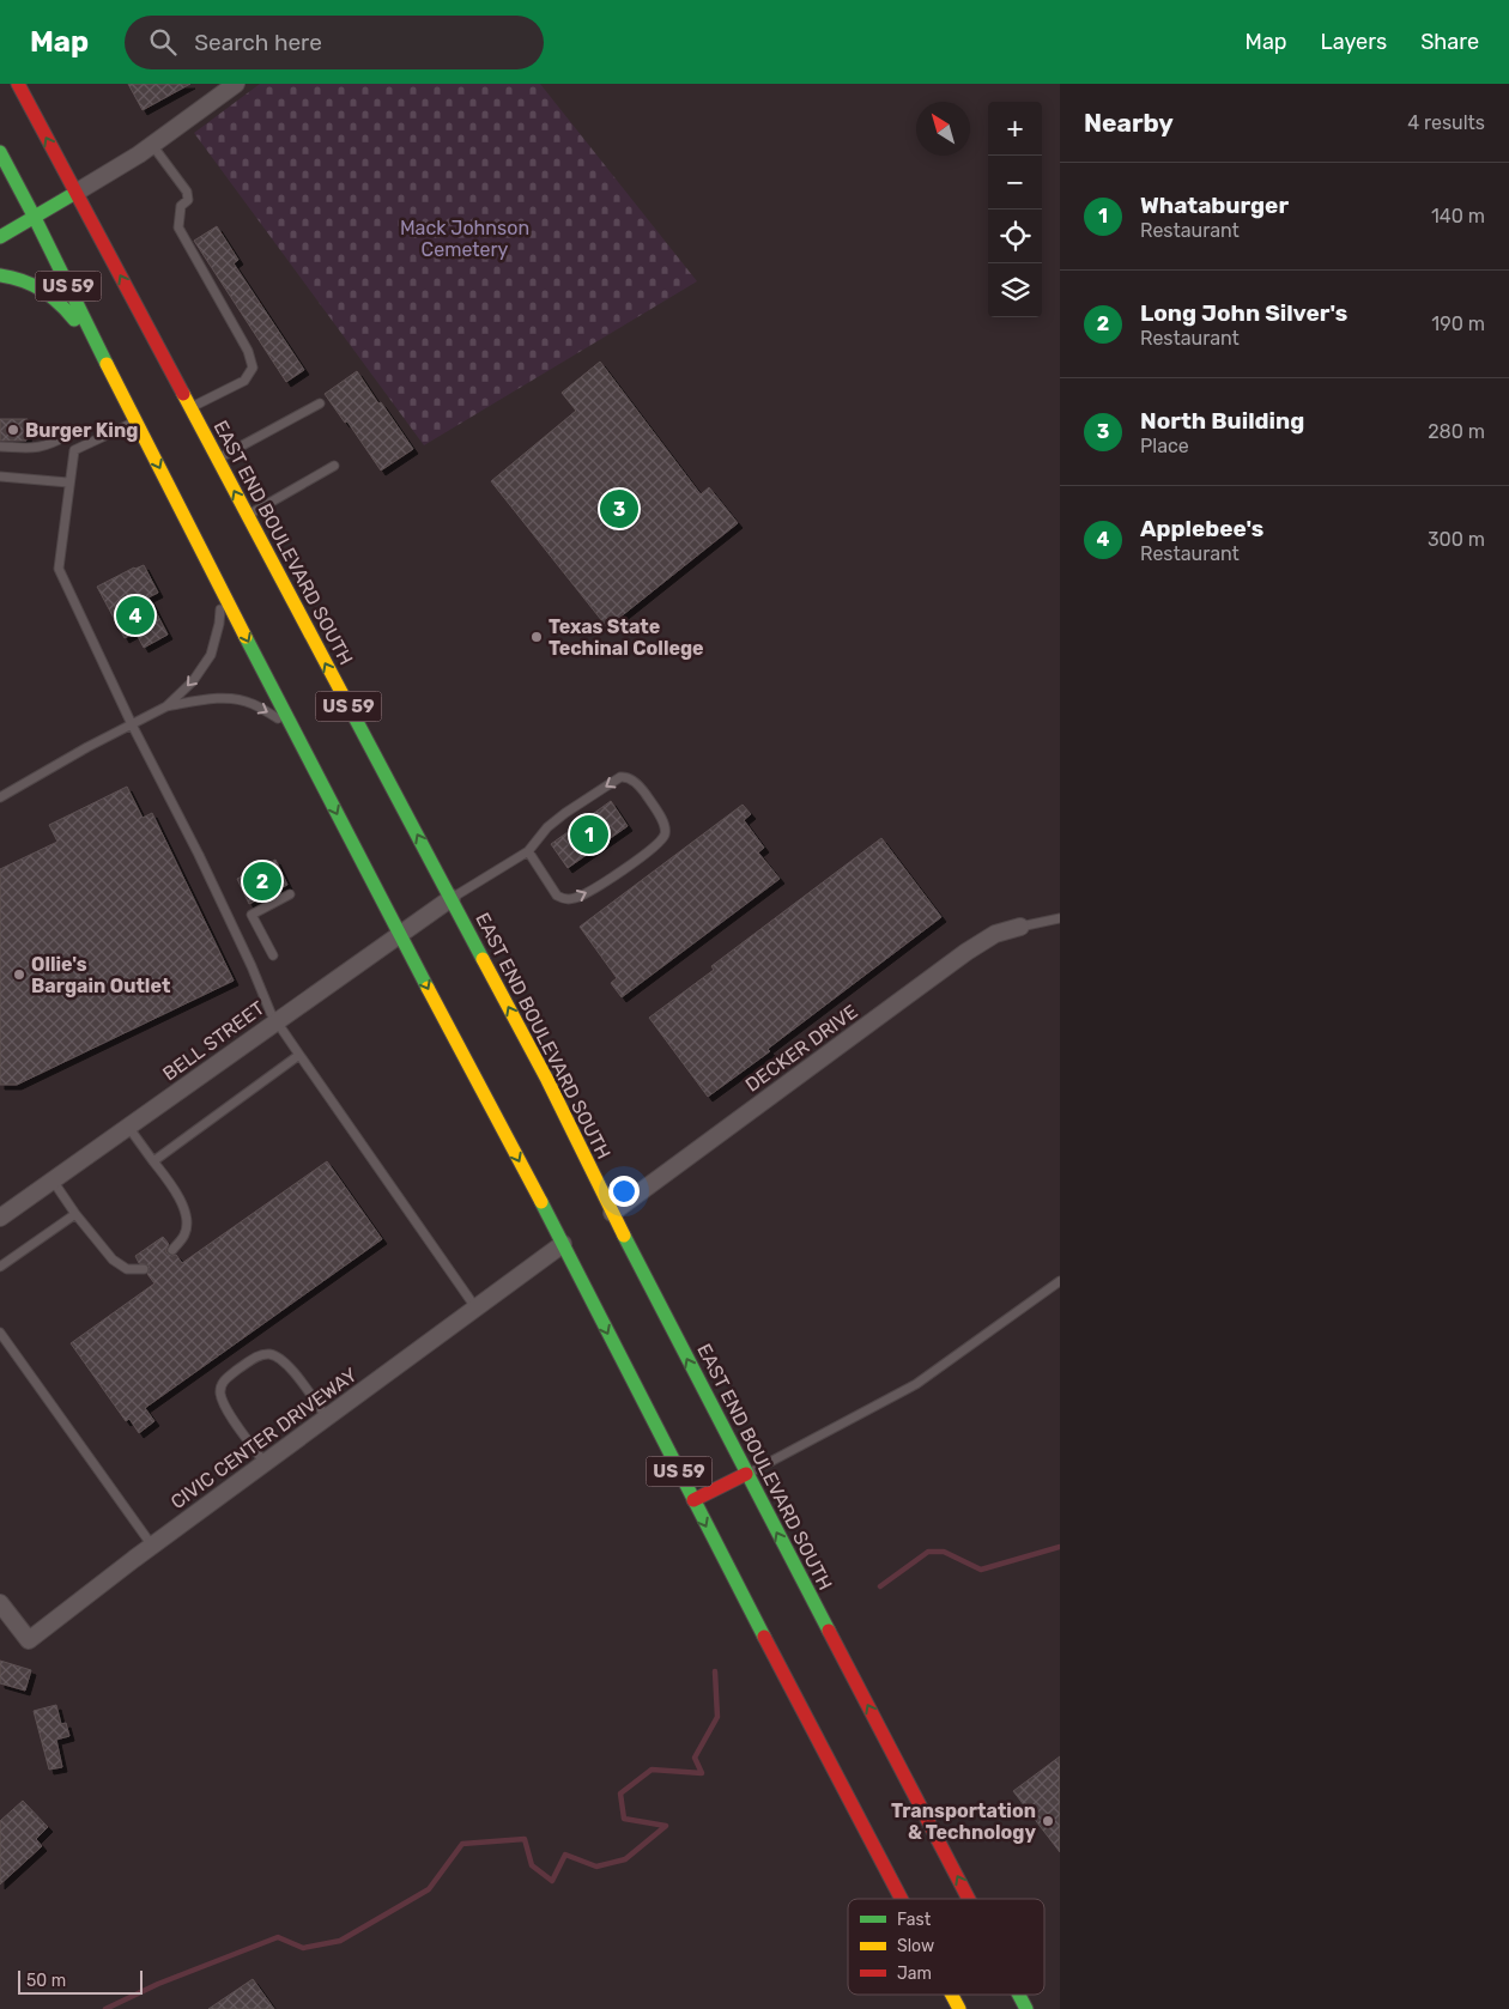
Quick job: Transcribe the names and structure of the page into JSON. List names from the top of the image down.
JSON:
{
  "streets": {
    "main road": ["US 59", "EAST END BOULEVARD SOUTH"],
    "street": ["BELL STREET", "DECKER DRIVE", "CIVIC CENTER DRIVEWAY"]
  },
  "crossings": [
    ["US 59", "BELL STREET"],
    ["US 59", "CIVIC CENTER DRIVEWAY"],
    ["EAST END BOULEVARD SOUTH", "BELL STREET"],
    ["EAST END BOULEVARD SOUTH", "DECKER DRIVE"]
  ],
  "parks": ["Mack Johnson Cemetery"],
  "places": [
    "Burger King",
    "Texas State Techinal College",
    "Ollie's Bargain Outlet",
    "Transportation & Technology"
  ],
  "legend": ["Fast", "Slow", "Jam"],
  "scale_bar": "50 m",
  "north": "top left",
  "page": {
    "header": "Map",
    "search": "Search here",
    "nav": ["Map", "Layers", "Share"],
    "heading": ["Nearby", "4 results"],
    "map_buttons": ["+", "−"],
    "list": [
      {
        "mark": "1",
        "name": "Whataburger",
        "note": "Restaurant",
        "value": "140 m"
      },
      {
        "mark": "2",
        "name": "Long John Silver's",
        "note": "Restaurant",
        "value": "190 m"
      },
      {
        "mark": "3",
        "name": "North Building",
        "note": "Place",
        "value": "280 m"
      },
      {
        "mark": "4",
        "name": "Applebee's",
        "note": "Restaurant",
        "value": "300 m"
      }
    ],
    "pins": [
      "3",
      "4",
      "1",
      "2"
    ],
    "scale": "50 m"
  }
}
